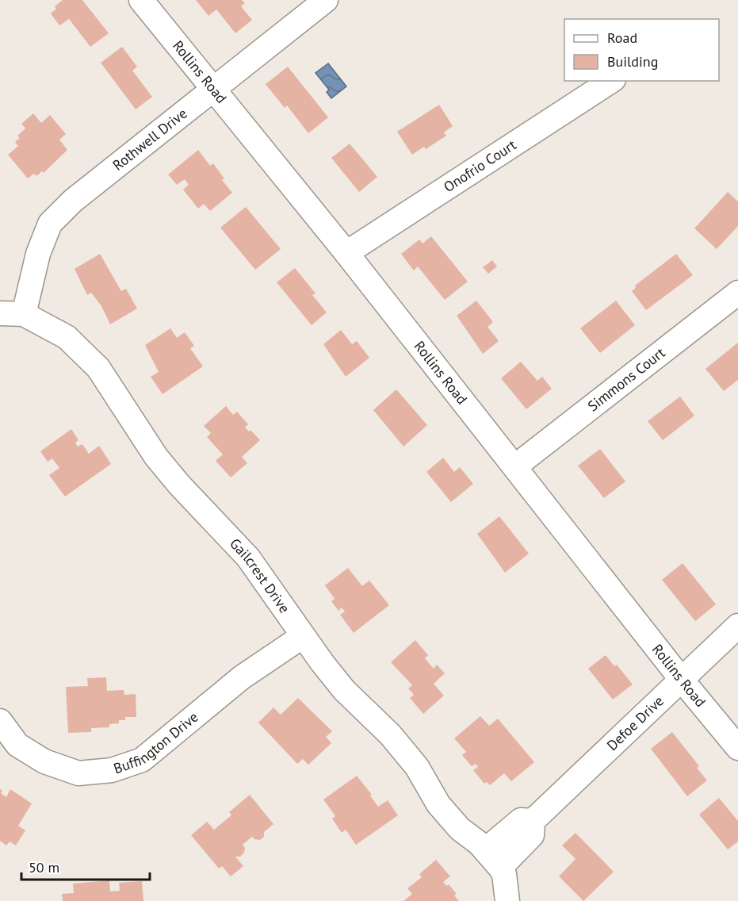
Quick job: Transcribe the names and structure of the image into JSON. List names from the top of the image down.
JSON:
{
  "streets": {
    "street": [
      "Rollins Road",
      "Rothwell Drive",
      "Onofrio Court",
      "Simmons Court",
      "Gailcrest Drive",
      "Defoe Drive",
      "Buffington Drive"
    ]
  },
  "crossings": [
    ["Rollins Road", "Rothwell Drive"],
    ["Rollins Road", "Onofrio Court"],
    ["Rollins Road", "Simmons Court"],
    ["Rollins Road", "Defoe Drive"],
    ["Rothwell Drive", "Gailcrest Drive"],
    ["Gailcrest Drive", "Defoe Drive"],
    ["Gailcrest Drive", "Buffington Drive"]
  ],
  "legend": ["Road", "Building"],
  "scale_bar": "50 m"
}
